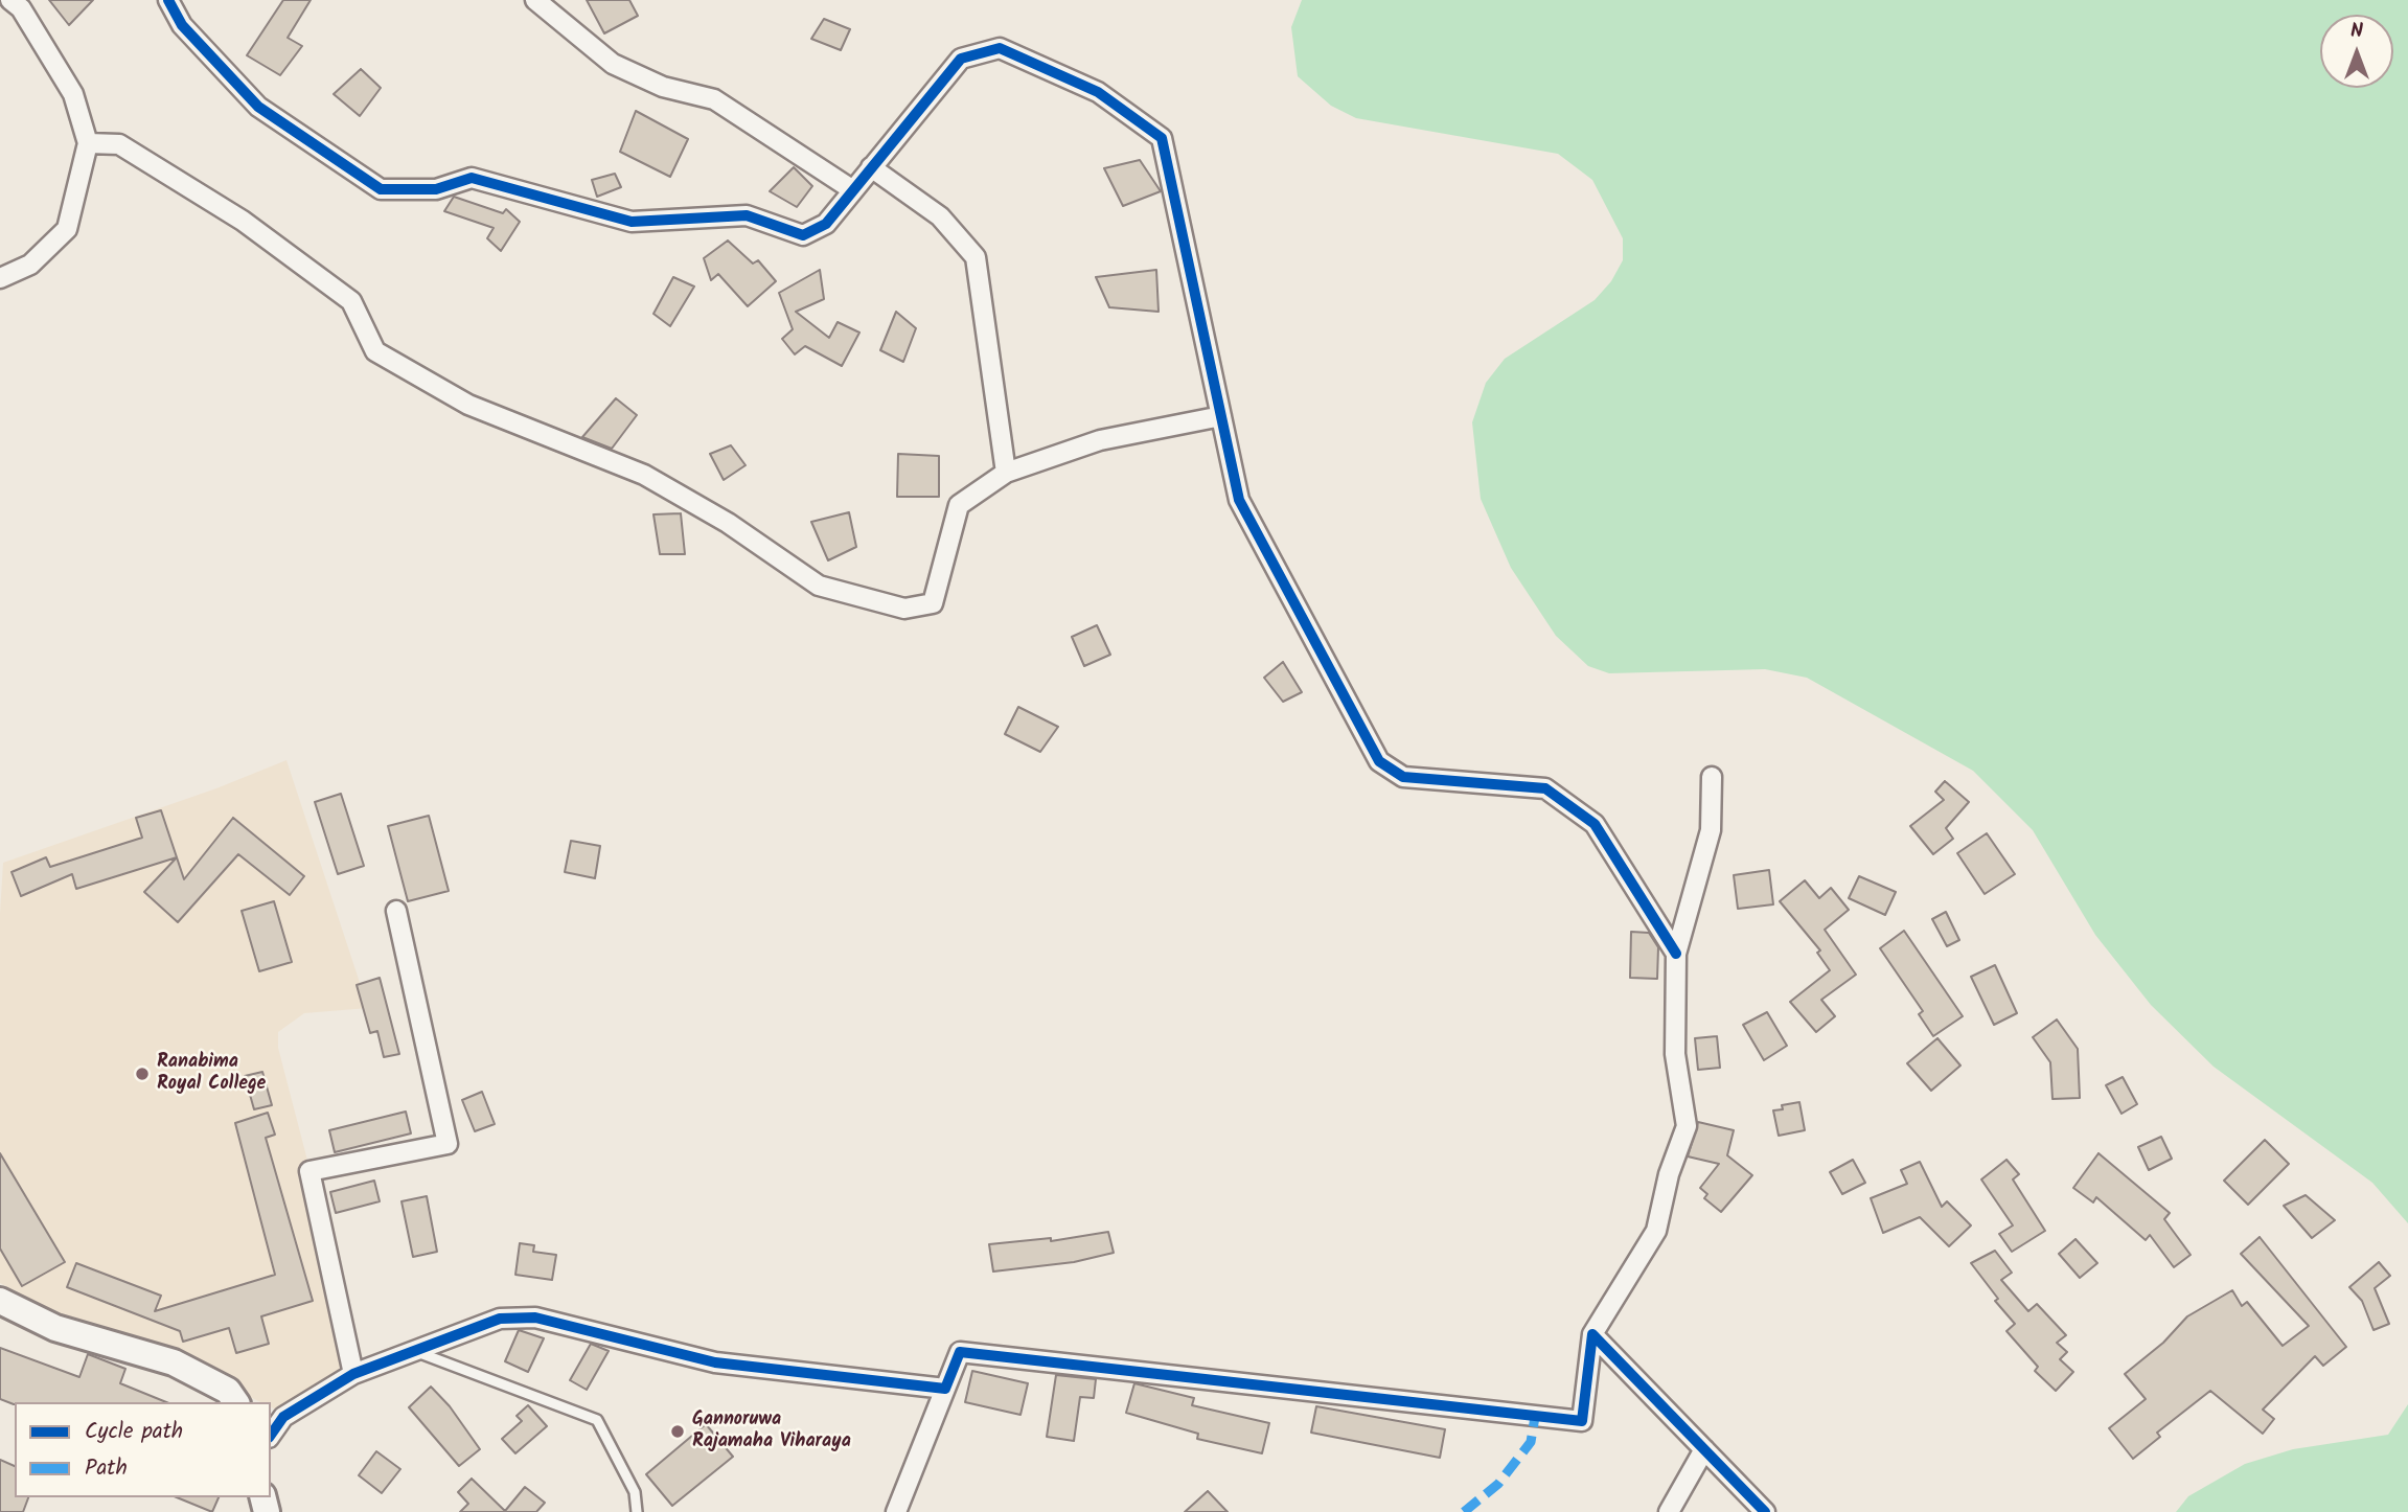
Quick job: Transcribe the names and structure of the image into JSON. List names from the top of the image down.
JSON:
{
  "places": ["Ranabima Royal College", "Gannoruwa Rajamaha Viharaya"],
  "legend": ["Cycle path", "Path"],
  "north": "top"
}
